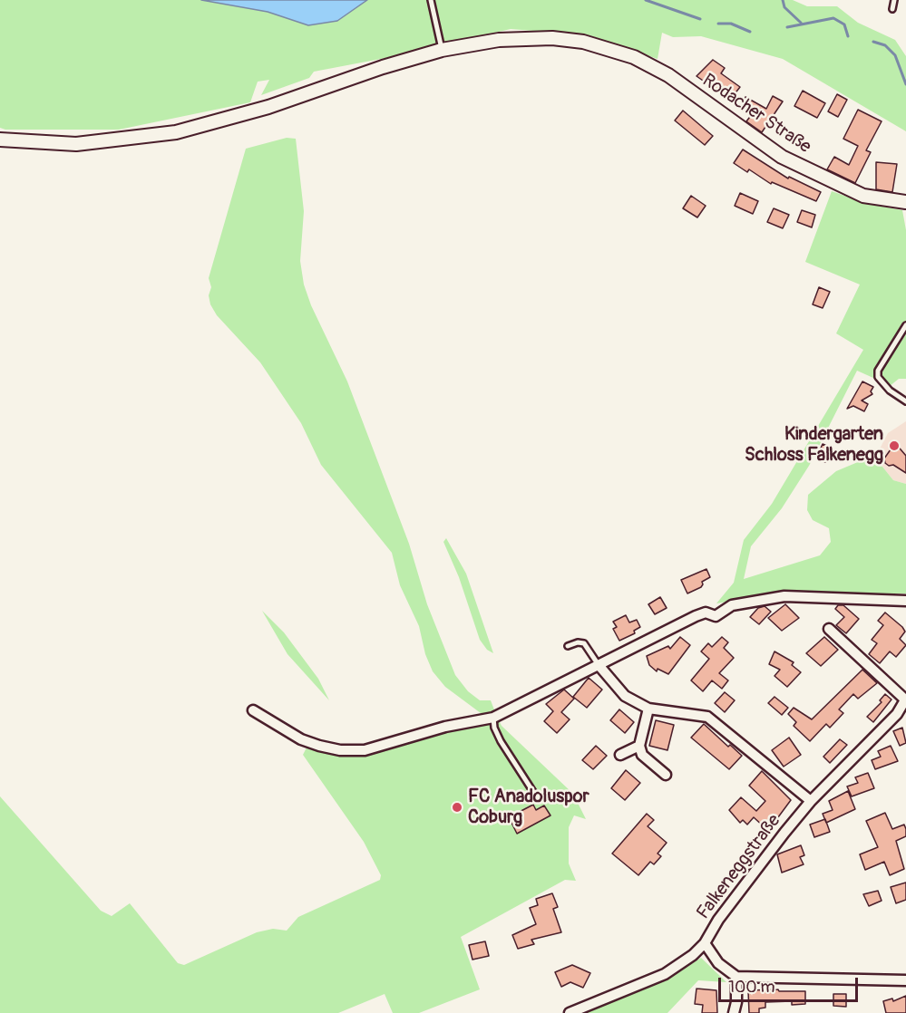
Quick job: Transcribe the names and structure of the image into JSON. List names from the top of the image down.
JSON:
{
  "streets": {
    "street": ["Rodacher Straße", "Falkeneggstraße"]
  },
  "places": ["Kindergarten Schloss Falkenegg", "FC Anadoluspor Coburg"],
  "scale_bar": "100 m"
}
